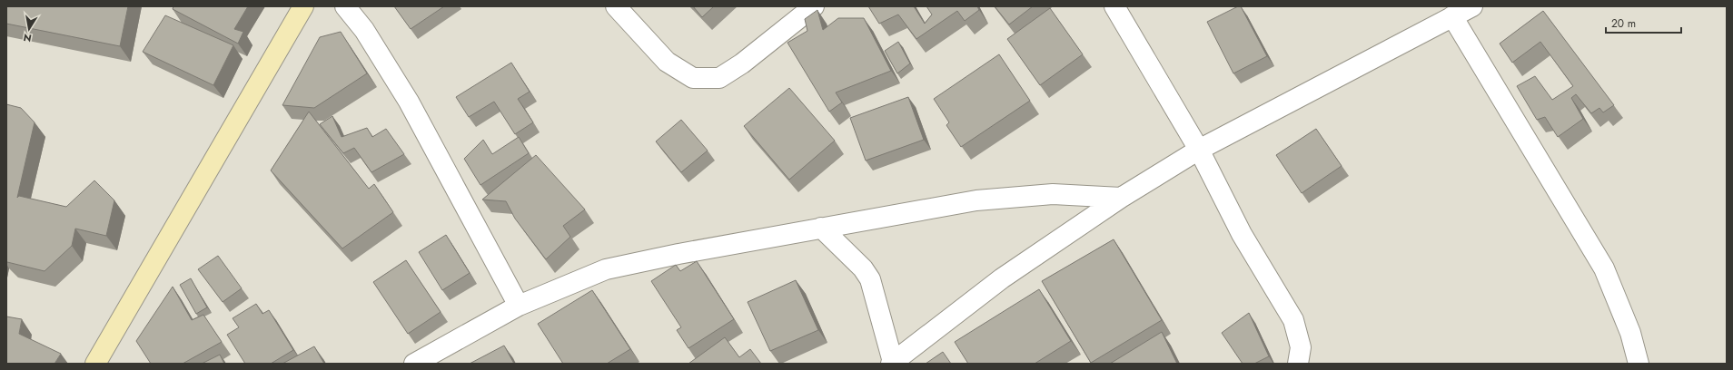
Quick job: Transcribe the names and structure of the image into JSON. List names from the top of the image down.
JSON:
{
  "scale_bar": "20 m",
  "north": "bottom"
}
